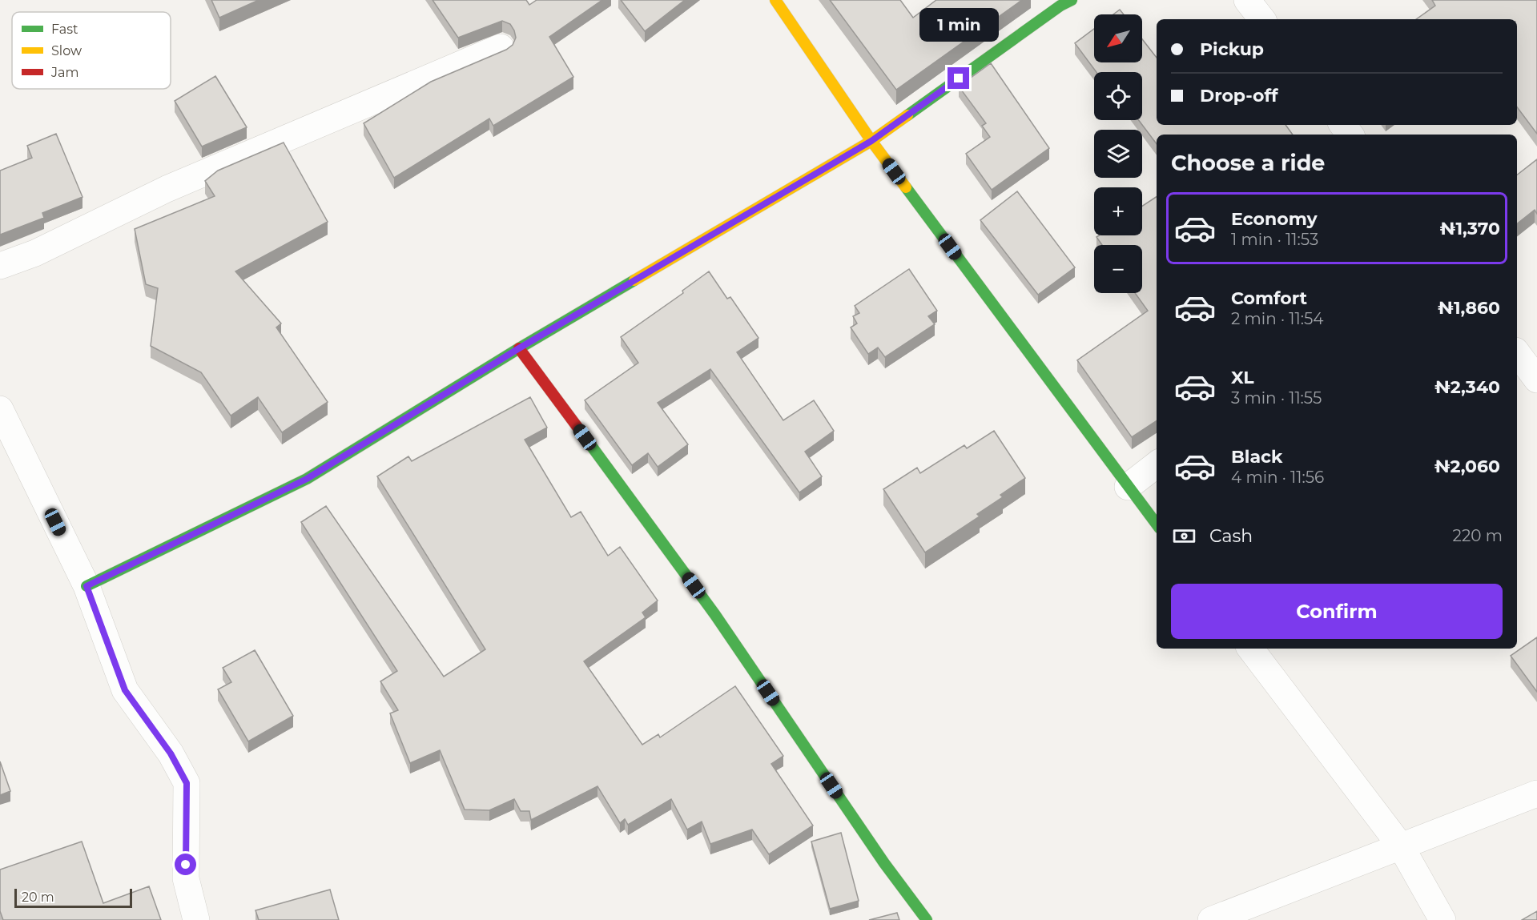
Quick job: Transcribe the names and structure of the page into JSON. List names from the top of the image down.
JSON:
{
  "legend": ["Fast", "Slow", "Jam"],
  "scale_bar": "20 m",
  "north": "bottom left",
  "page": {
    "bubble": "1 min",
    "map_buttons": ["+", "−"],
    "banner": ["Pickup", "Drop-off"],
    "heading": "Choose a ride",
    "list": [
      {
        "name": "Economy",
        "note": "1 min · 11:53",
        "value": "₦1,370"
      },
      {
        "name": "Comfort",
        "note": "2 min · 11:54",
        "value": "₦1,860"
      },
      {
        "name": "XL",
        "note": "3 min · 11:55",
        "value": "₦2,340"
      },
      {
        "name": "Black",
        "note": "4 min · 11:56",
        "value": "₦2,060"
      }
    ],
    "pay": ["Cash", "220 m"],
    "buttons": "Confirm",
    "scale": "20 m"
  }
}
